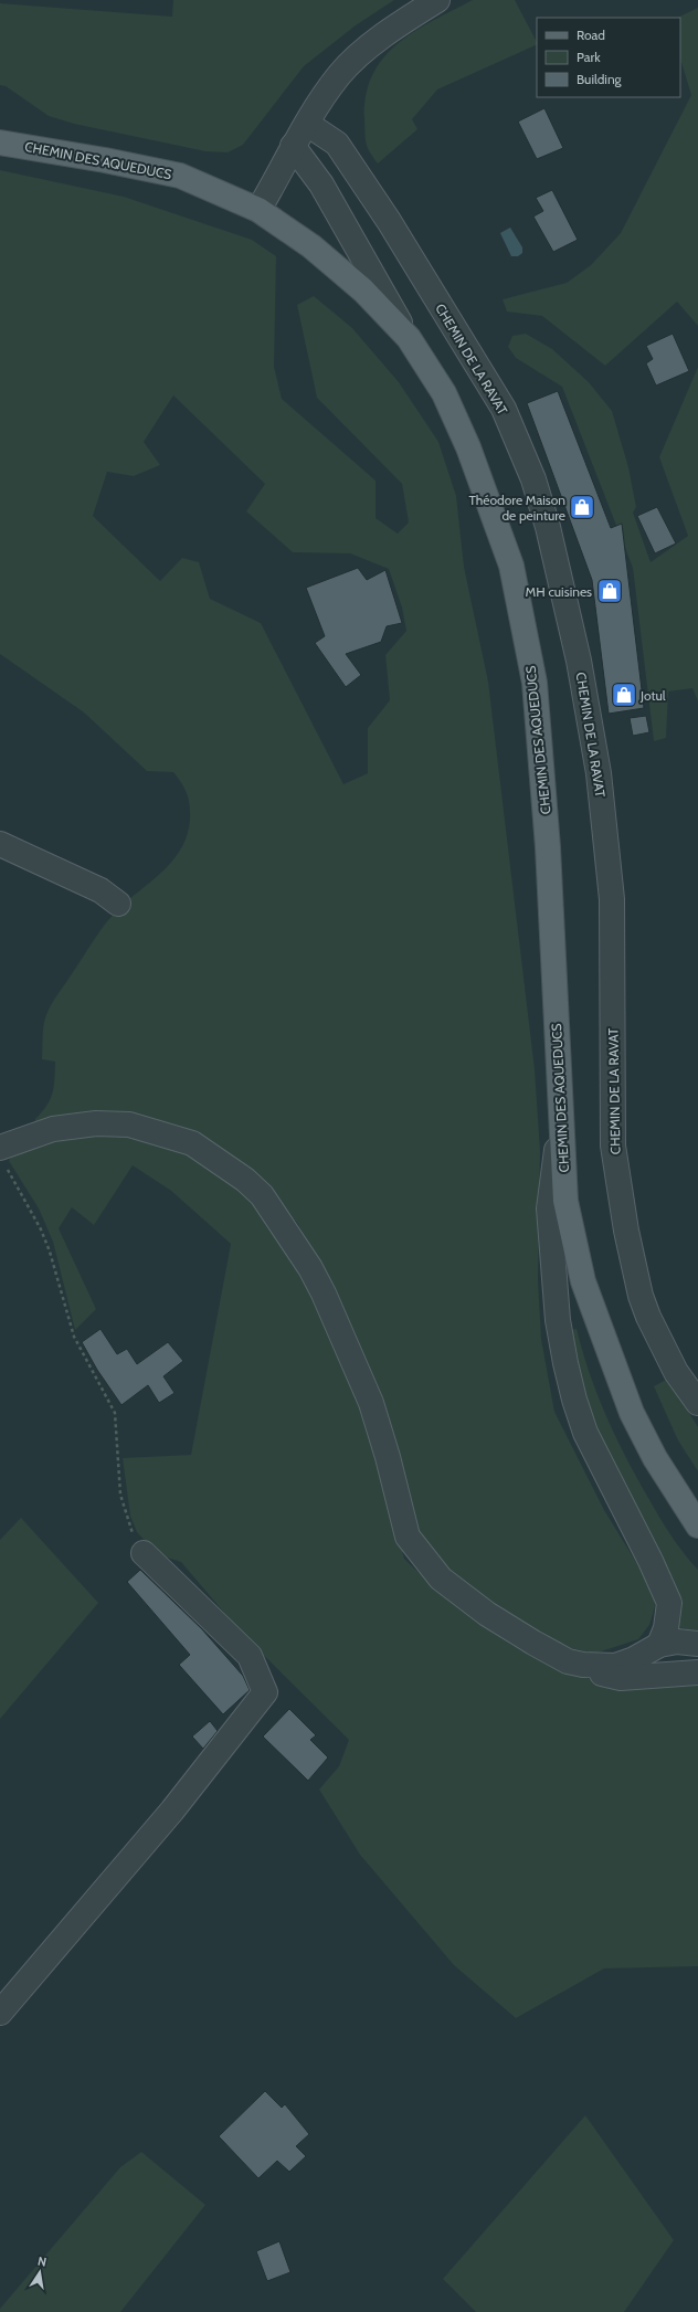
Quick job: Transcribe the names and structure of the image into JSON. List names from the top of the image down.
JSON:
{
  "streets": {
    "main road": ["CHEMIN DES AQUEDUCS"],
    "street": ["CHEMIN DE LA RAVAT"]
  },
  "places": {
    "shop": ["Théodore Maison de peinture", "MH cuisines", "Jotul"]
  },
  "legend": ["Road", "Park", "Building"],
  "north": "top"
}
